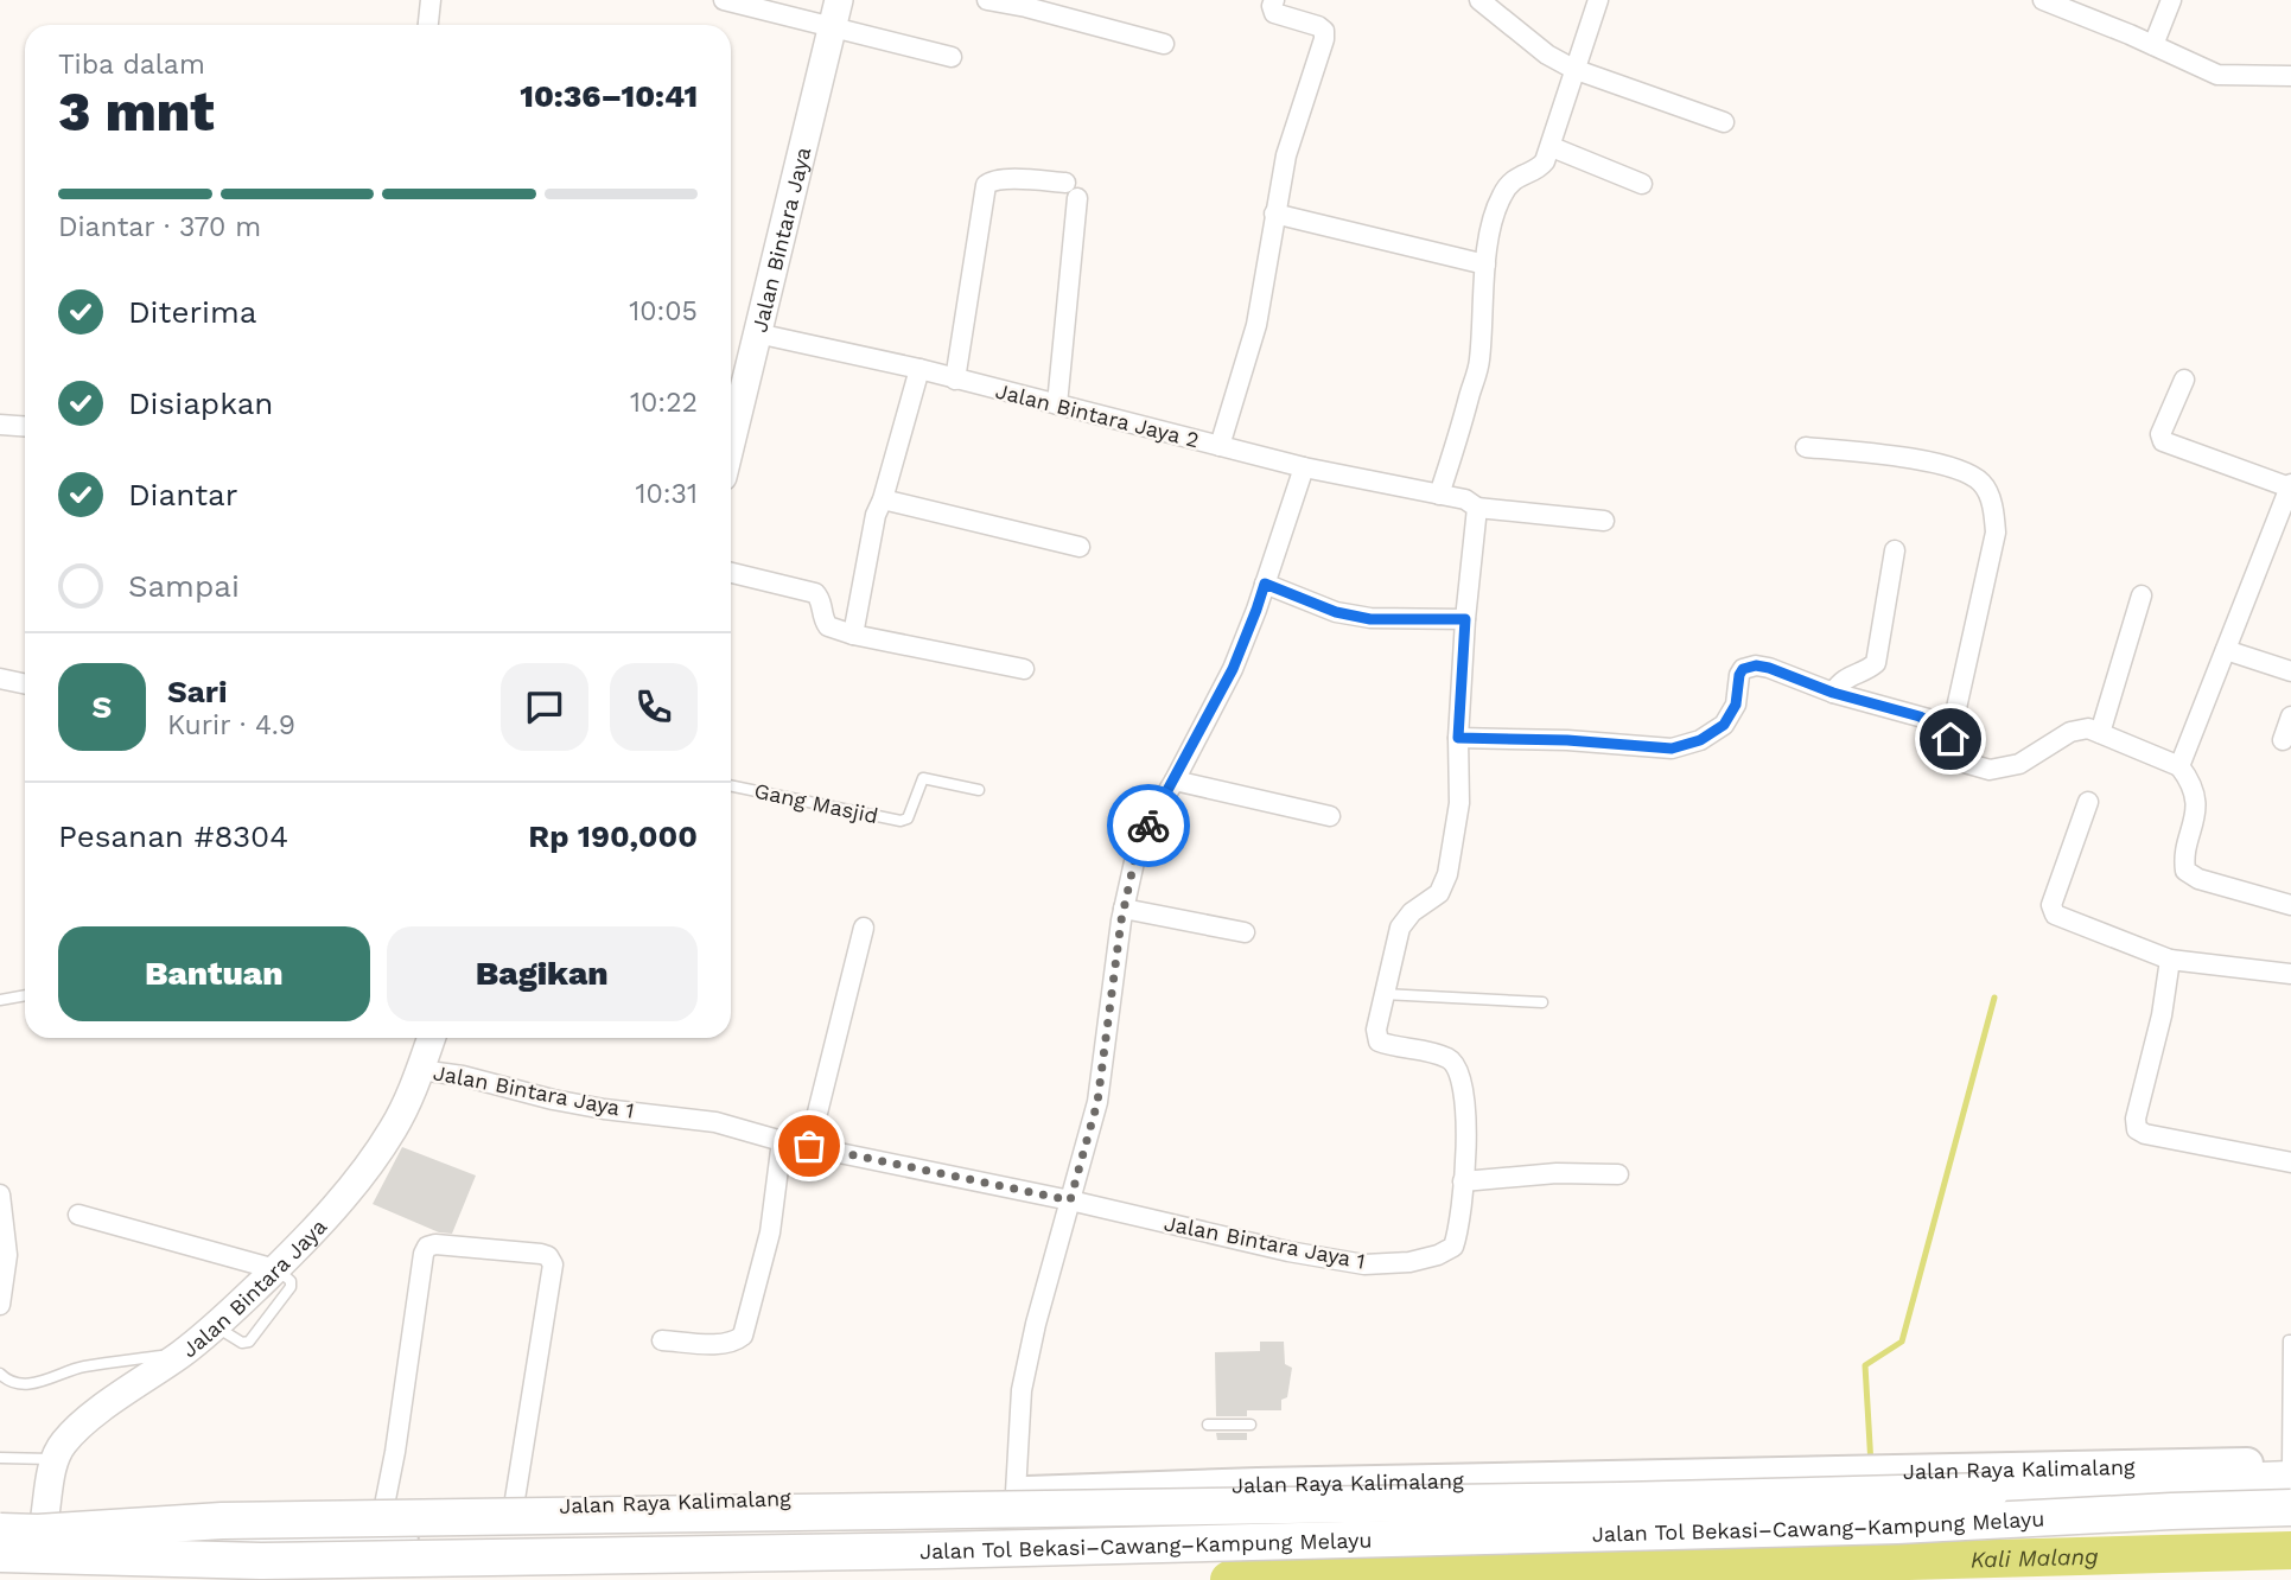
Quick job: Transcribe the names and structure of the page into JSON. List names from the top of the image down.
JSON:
{
  "streets": {
    "highway": ["Jalan Tol Bekasi–Cawang–Kampung Melayu"],
    "main road": ["Jalan Raya Kalimalang"],
    "street": ["Jalan Bintara Jaya", "Jalan Bintara Jaya 2", "Jalan Bintara Jaya 1"],
    "lane": ["Gang Masjid"]
  },
  "crossings": [
    ["Jalan Bintara Jaya", "Jalan Bintara Jaya 2"],
    ["Jalan Bintara Jaya", "Jalan Bintara Jaya 1"],
    ["Jalan Bintara Jaya", "Jalan Raya Kalimalang"]
  ],
  "water": ["Kali Malang"],
  "page": {
    "heading": ["3 mnt", "Tiba dalam", "10:36–10:41"],
    "panel": [
      "Sari",
      "Kurir · 4.9",
      "Pesanan #8304",
      "Rp 190,000"
    ],
    "bar": "Diantar · 370 m",
    "list": [
      ["Diterima", "10:05"],
      ["Disiapkan", "10:22"],
      ["Diantar", "10:31"],
      "Sampai"
    ],
    "round": "S",
    "buttons": ["Bantuan", "Bagikan"]
  }
}
